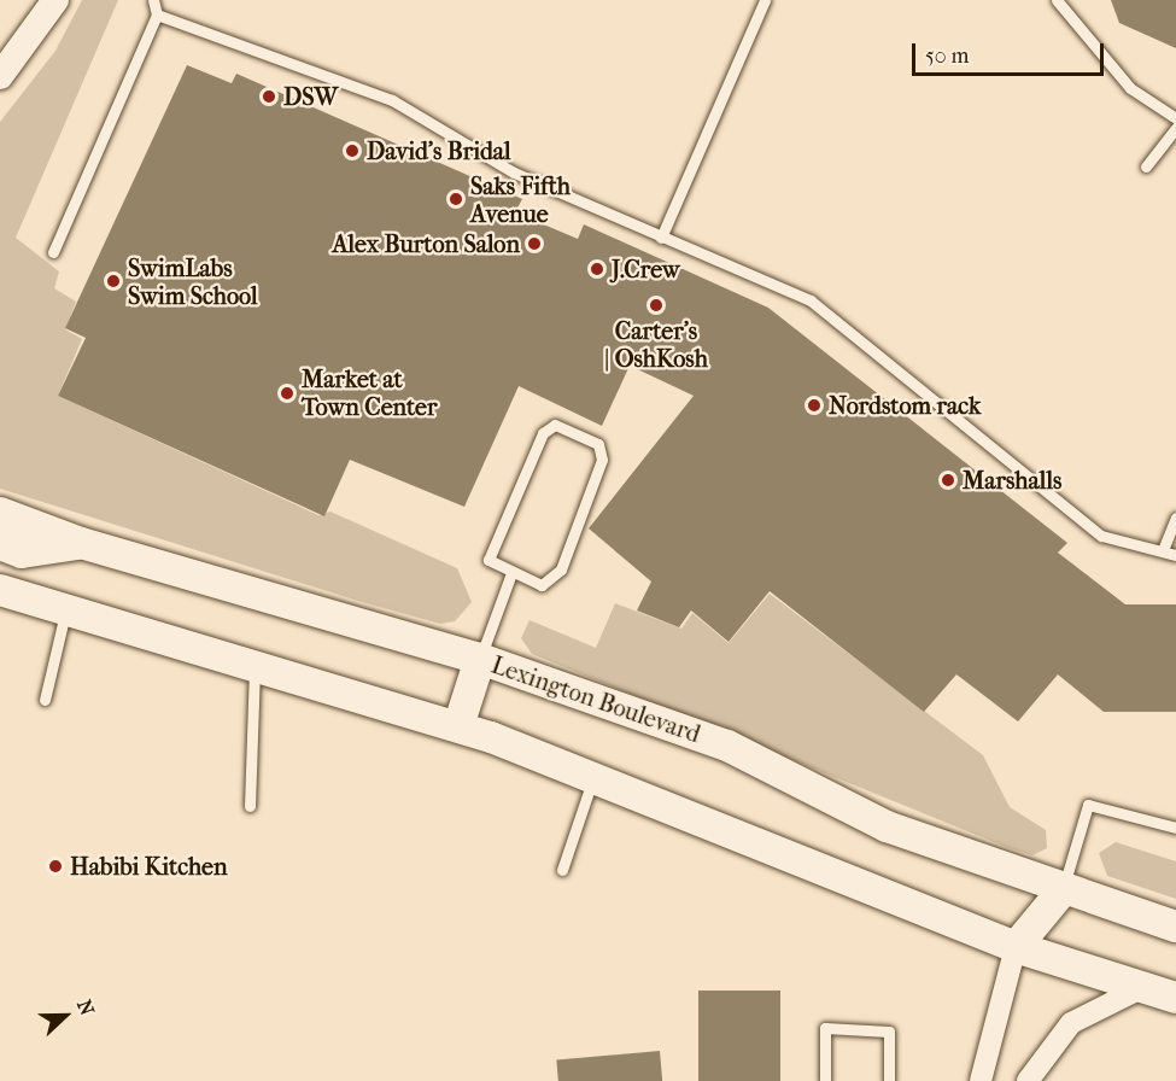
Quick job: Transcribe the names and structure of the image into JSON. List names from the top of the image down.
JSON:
{
  "streets": {
    "main road": ["Lexington Boulevard"]
  },
  "places": [
    "DSW",
    "David's Bridal",
    "Saks Fifth Avenue",
    "Alex Burton Salon",
    "J.Crew",
    "SwimLabs Swim School",
    "Carter's | OshKosh",
    "Market at Town Center",
    "Nordstom rack",
    "Marshalls",
    "Habibi Kitchen"
  ],
  "scale_bar": "50 m",
  "north": "right"
}
